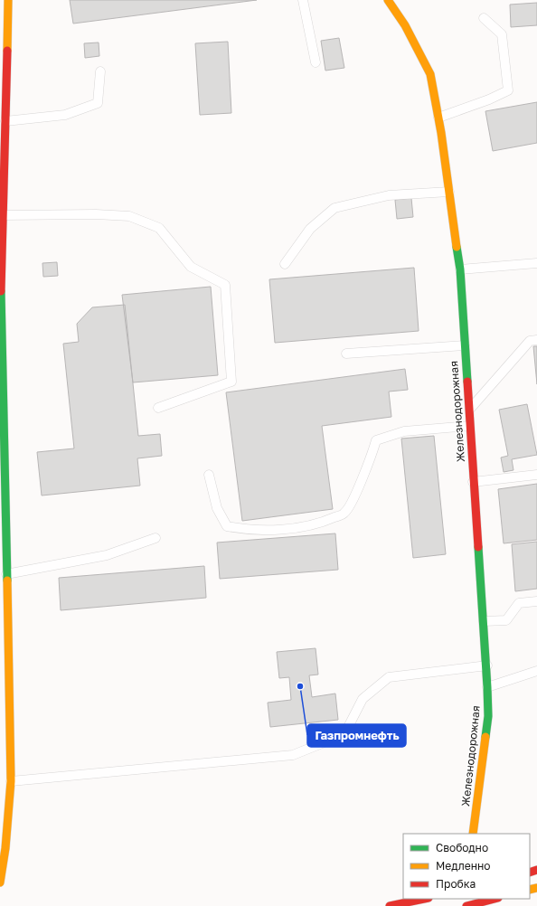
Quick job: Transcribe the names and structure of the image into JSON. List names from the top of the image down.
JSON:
{
  "streets": {
    "street": ["Железнодорожная"]
  },
  "places": ["Газпромнефть"],
  "legend": ["Свободно", "Медленно", "Пробка"]
}
